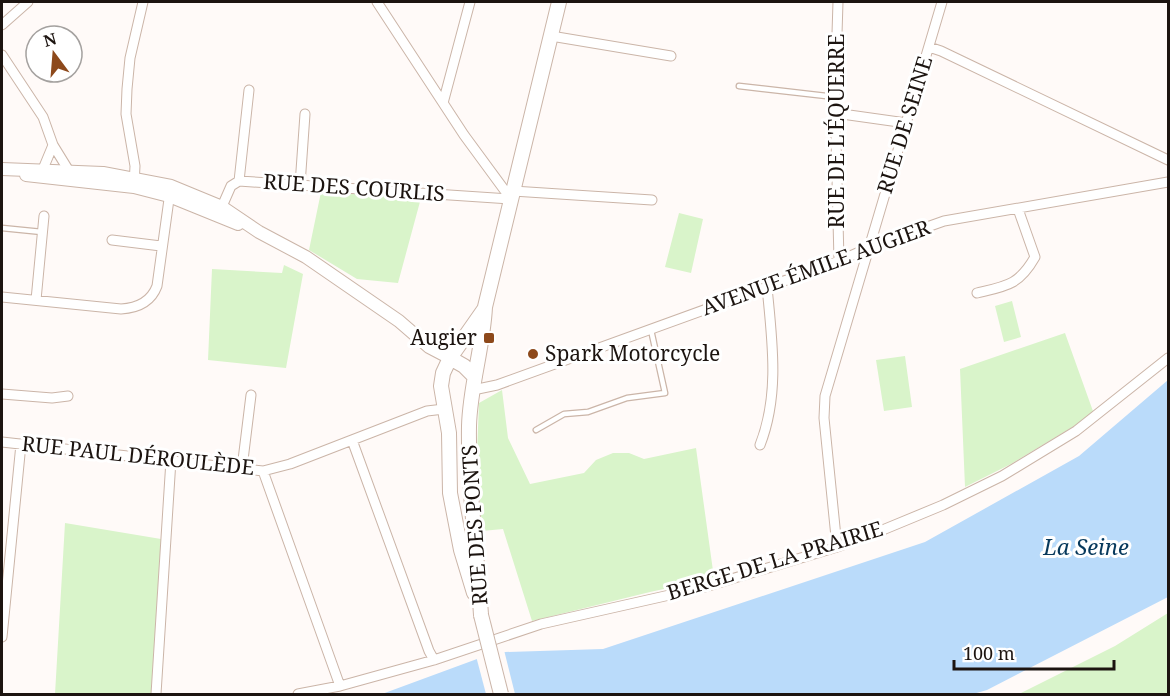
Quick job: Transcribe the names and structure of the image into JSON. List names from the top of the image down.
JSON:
{
  "streets": {
    "main road": ["RUE DES PONTS"],
    "street": [
      "RUE DE SEINE",
      "RUE DE L'ÉQUERRE",
      "RUE DES COURLIS",
      "AVENUE ÉMILE AUGIER",
      "RUE PAUL DÉROULÈDE",
      "BERGE DE LA PRAIRIE"
    ]
  },
  "crossings": [
    ["RUE DE SEINE", "AVENUE ÉMILE AUGIER"],
    ["RUE DE SEINE", "BERGE DE LA PRAIRIE"],
    ["RUE DE L'ÉQUERRE", "AVENUE ÉMILE AUGIER"],
    ["AVENUE ÉMILE AUGIER", "RUE DES PONTS"],
    ["RUE PAUL DÉROULÈDE", "RUE DES PONTS"]
  ],
  "water": ["La Seine"],
  "places": {
    "transit": ["Augier"],
    "other": ["Spark Motorcycle"]
  },
  "scale_bar": "100 m",
  "north": "top"
}
